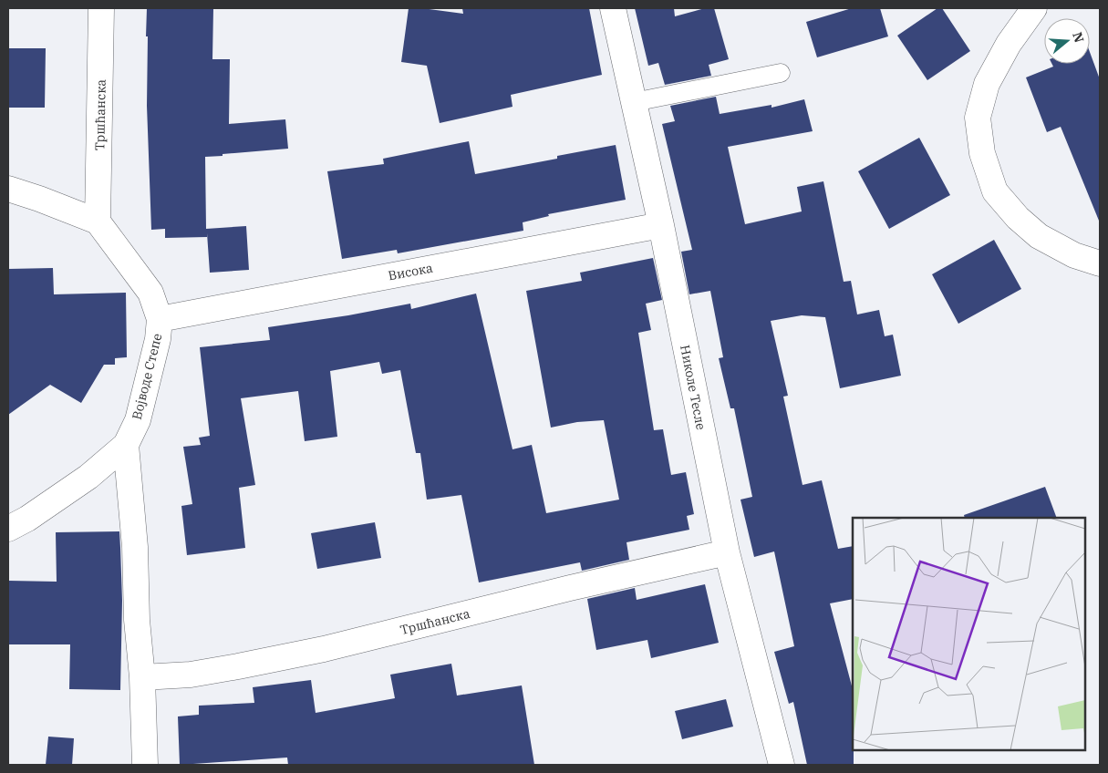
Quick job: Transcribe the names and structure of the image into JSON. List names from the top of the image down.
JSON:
{
  "streets": {
    "street": [
      "Тршћанска",
      "Висока",
      "Војводе Степе",
      "Николе Тесле"
    ]
  },
  "crossings": [
    ["Тршћанска", "Војводе Степе"],
    ["Тршћанска", "Николе Тесле"],
    ["Висока", "Војводе Степе"],
    ["Висока", "Николе Тесле"]
  ],
  "north": "right"
}
